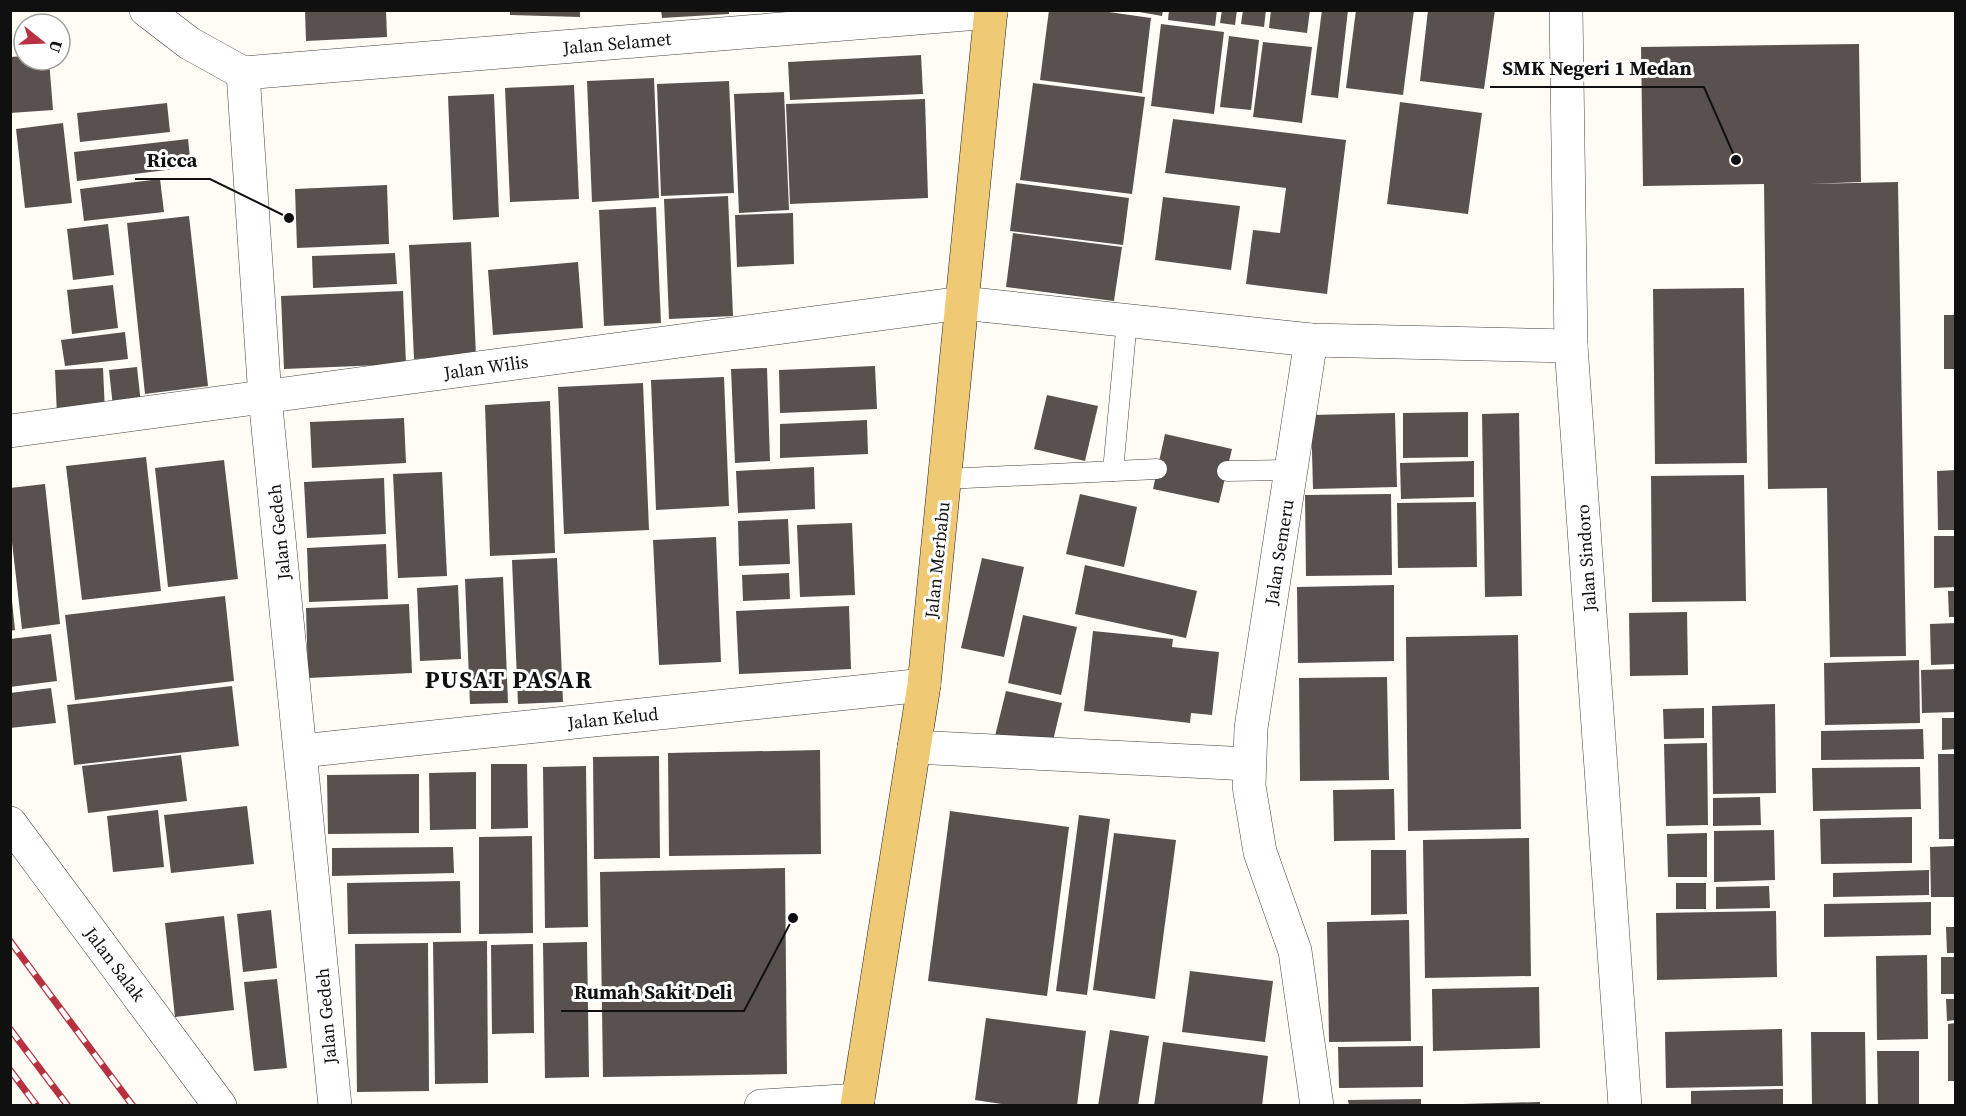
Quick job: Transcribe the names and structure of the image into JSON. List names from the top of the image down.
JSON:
{
  "streets": {
    "main road": ["Jalan Merbabu"],
    "street": [
      "Jalan Selamet",
      "Jalan Wilis",
      "Jalan Gedeh",
      "Jalan Semeru",
      "Jalan Sindoro",
      "Jalan Kelud",
      "Jalan Salak"
    ]
  },
  "crossings": [
    ["Jalan Selamet", "Jalan Gedeh"],
    ["Jalan Selamet", "Jalan Merbabu"],
    ["Jalan Wilis", "Jalan Gedeh"],
    ["Jalan Wilis", "Jalan Semeru"],
    ["Jalan Wilis", "Jalan Sindoro"],
    ["Jalan Wilis", "Jalan Merbabu"],
    ["Jalan Gedeh", "Jalan Kelud"],
    ["Jalan Merbabu", "Jalan Kelud"]
  ],
  "districts": ["PUSAT PASAR"],
  "places": ["SMK Negeri 1 Medan", "Ricca", "Rumah Sakit Deli"],
  "north": "right"
}
